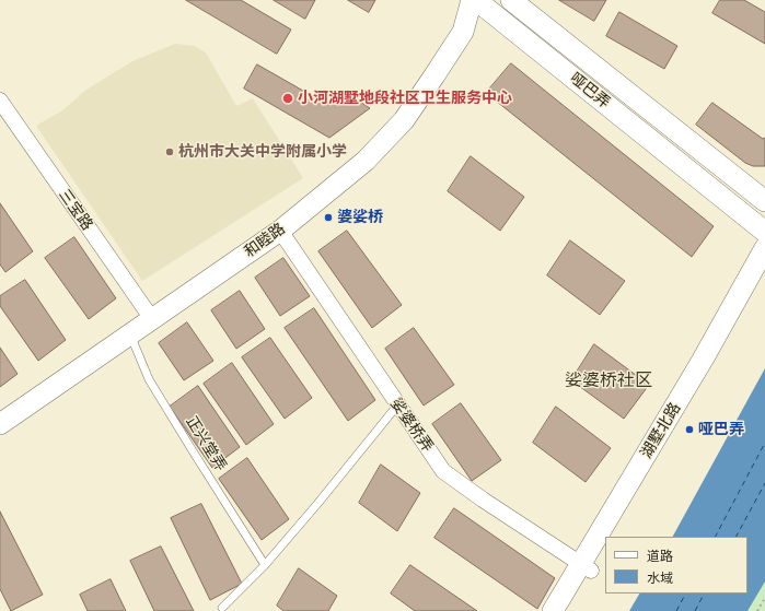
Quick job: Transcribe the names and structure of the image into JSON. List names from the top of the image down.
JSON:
{
  "streets": {
    "main road": ["哑巴弄", "和睦路", "湖墅北路"],
    "street": ["三宝路", "娑婆桥弄"],
    "lane": ["正兴堂弄"]
  },
  "crossings": [
    ["三宝路", "和睦路"],
    ["和睦路", "娑婆桥弄"],
    ["和睦路", "正兴堂弄"],
    ["娑婆桥弄", "湖墅北路"]
  ],
  "districts": ["娑婆桥社区"],
  "places": [
    "小河湖墅地段社区卫生服务中心",
    "杭州市大关中学附属小学",
    "婆娑桥",
    "哑巴弄"
  ],
  "legend": ["道路", "水域"]
}
